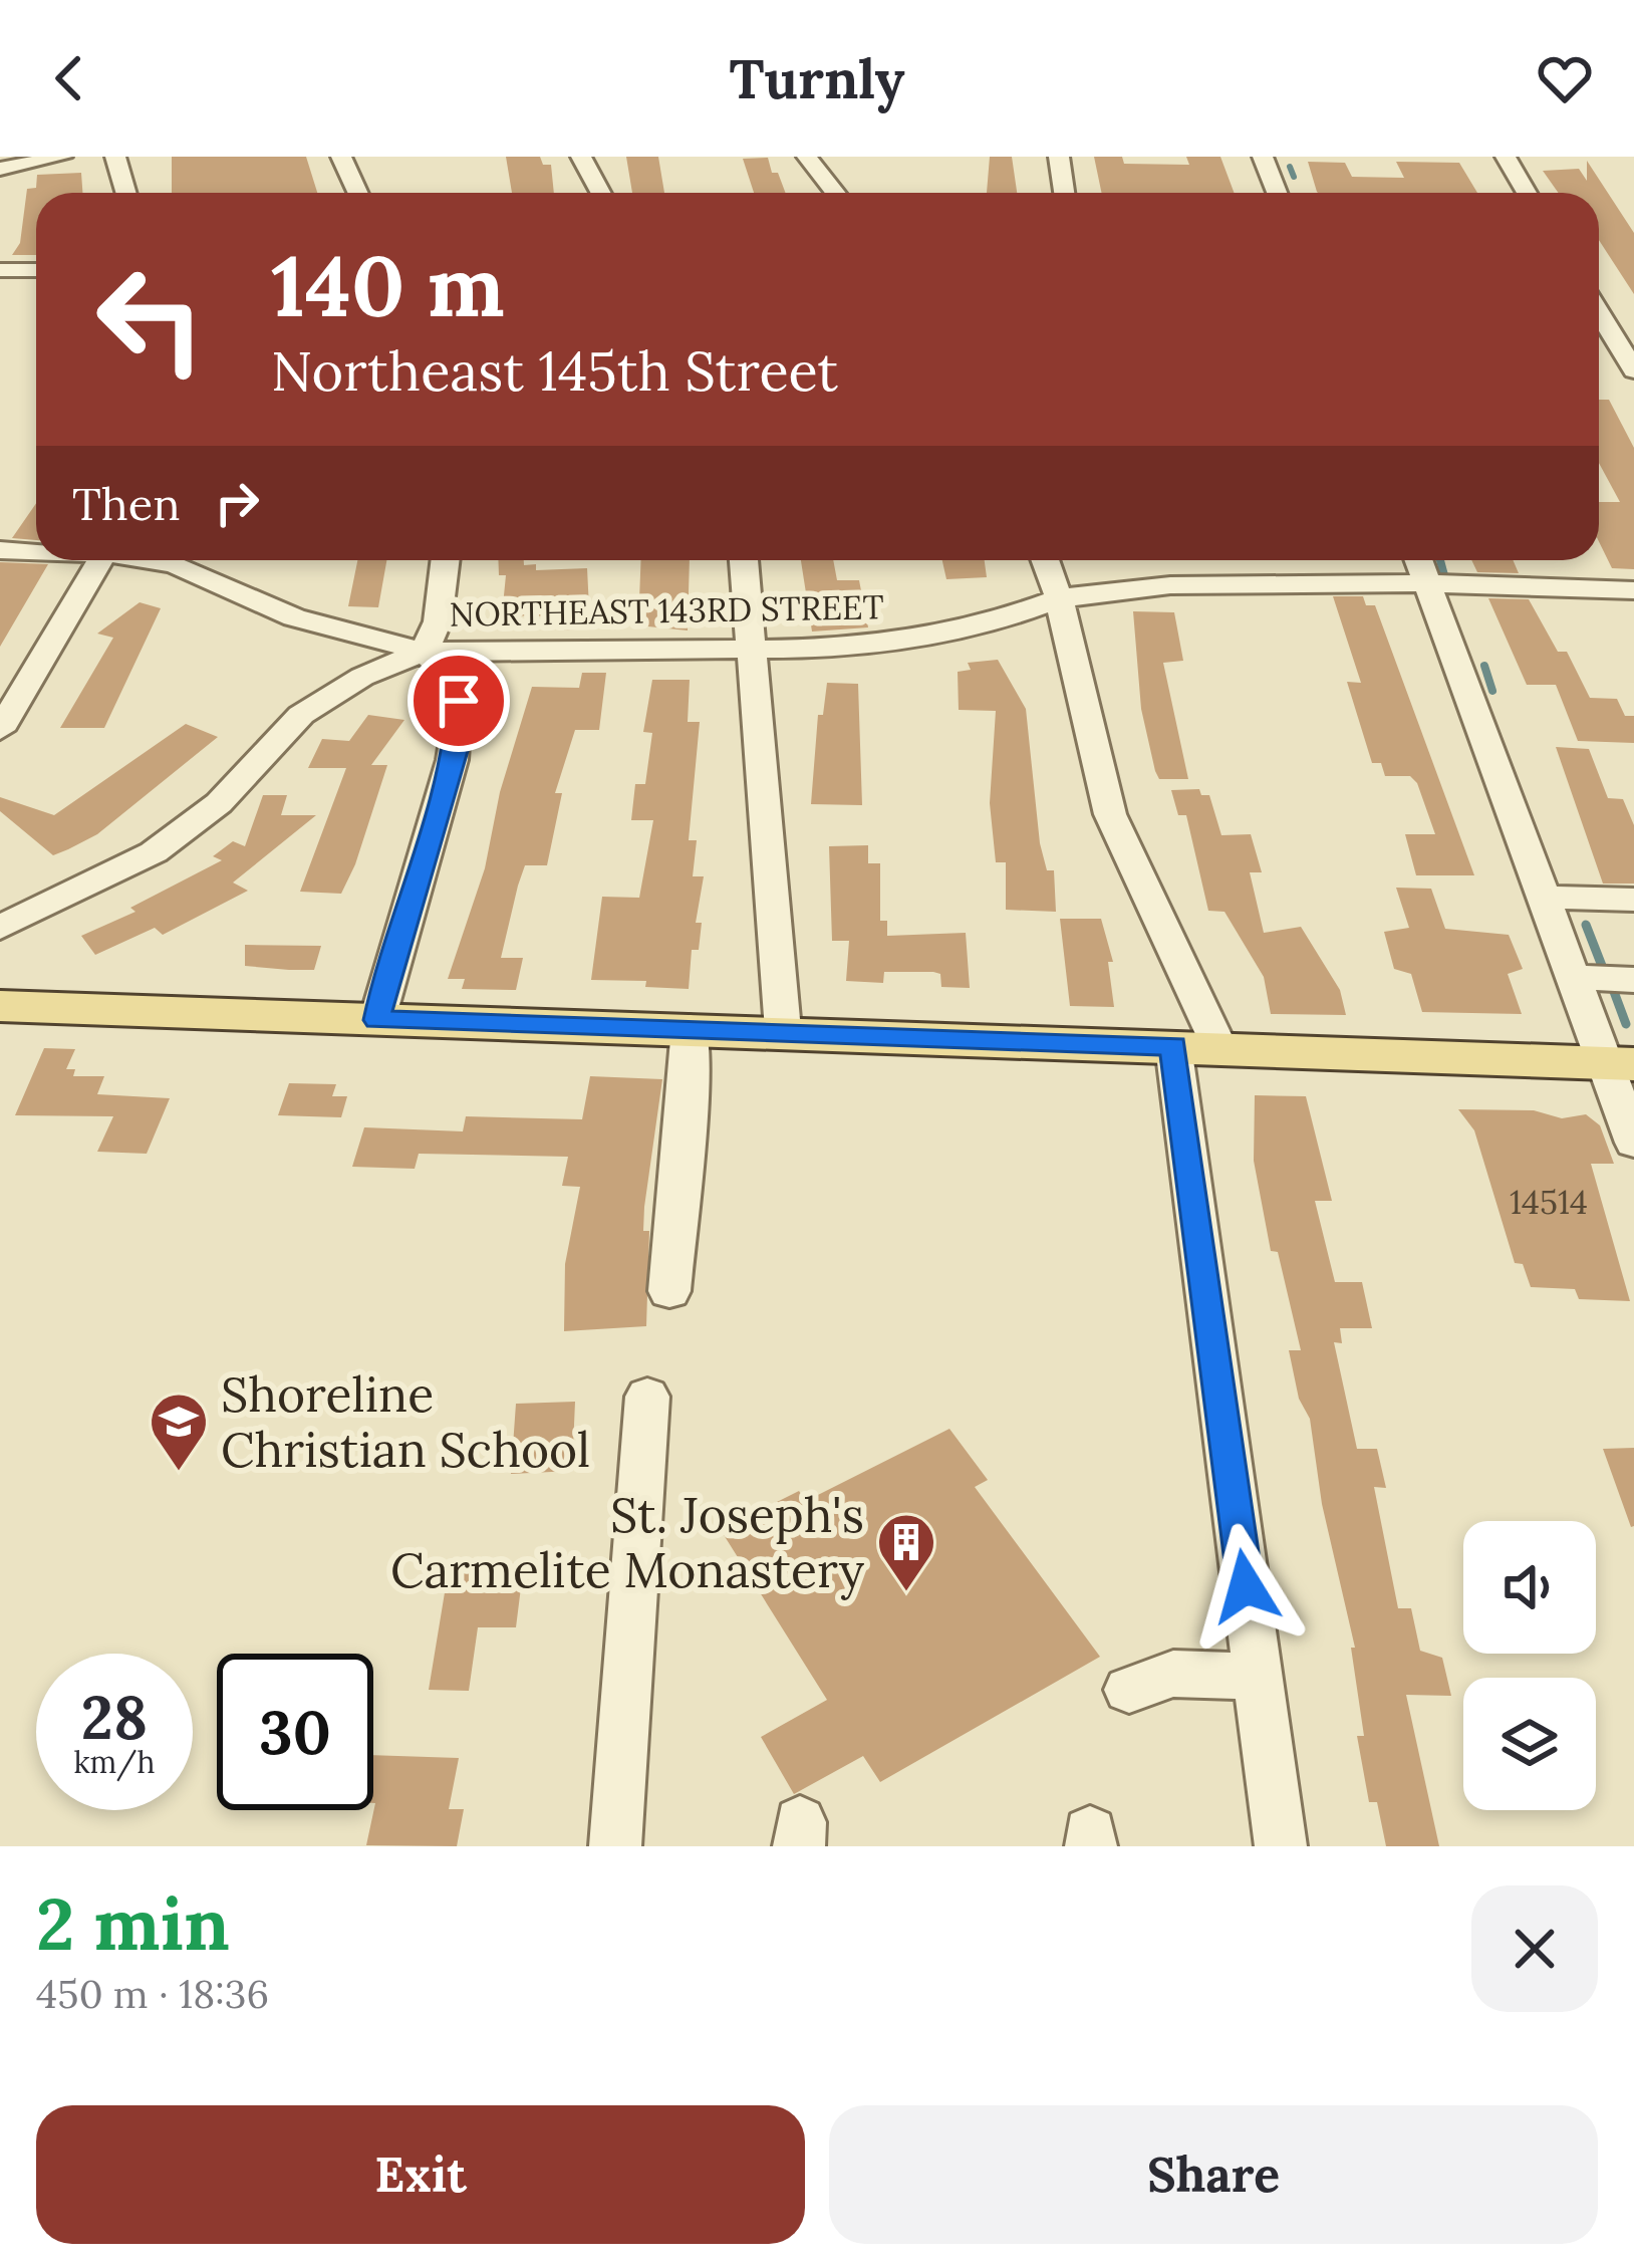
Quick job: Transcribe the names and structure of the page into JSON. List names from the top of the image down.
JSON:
{
  "streets": {
    "street": ["NORTHEAST 143RD STREET"]
  },
  "places": {
    "school or university": ["Shoreline Christian School"],
    "building": ["St. Joseph's Carmelite Monastery"]
  },
  "house_numbers": ["14514"],
  "page": {
    "header": "Turnly",
    "turn": ["140 m", "Northeast 145th Street"],
    "then": "Then",
    "speed": "28 km/h",
    "limit": "30",
    "heading": ["2 min", "450 m · 18:36"],
    "buttons": ["Exit", "Share"]
  }
}
